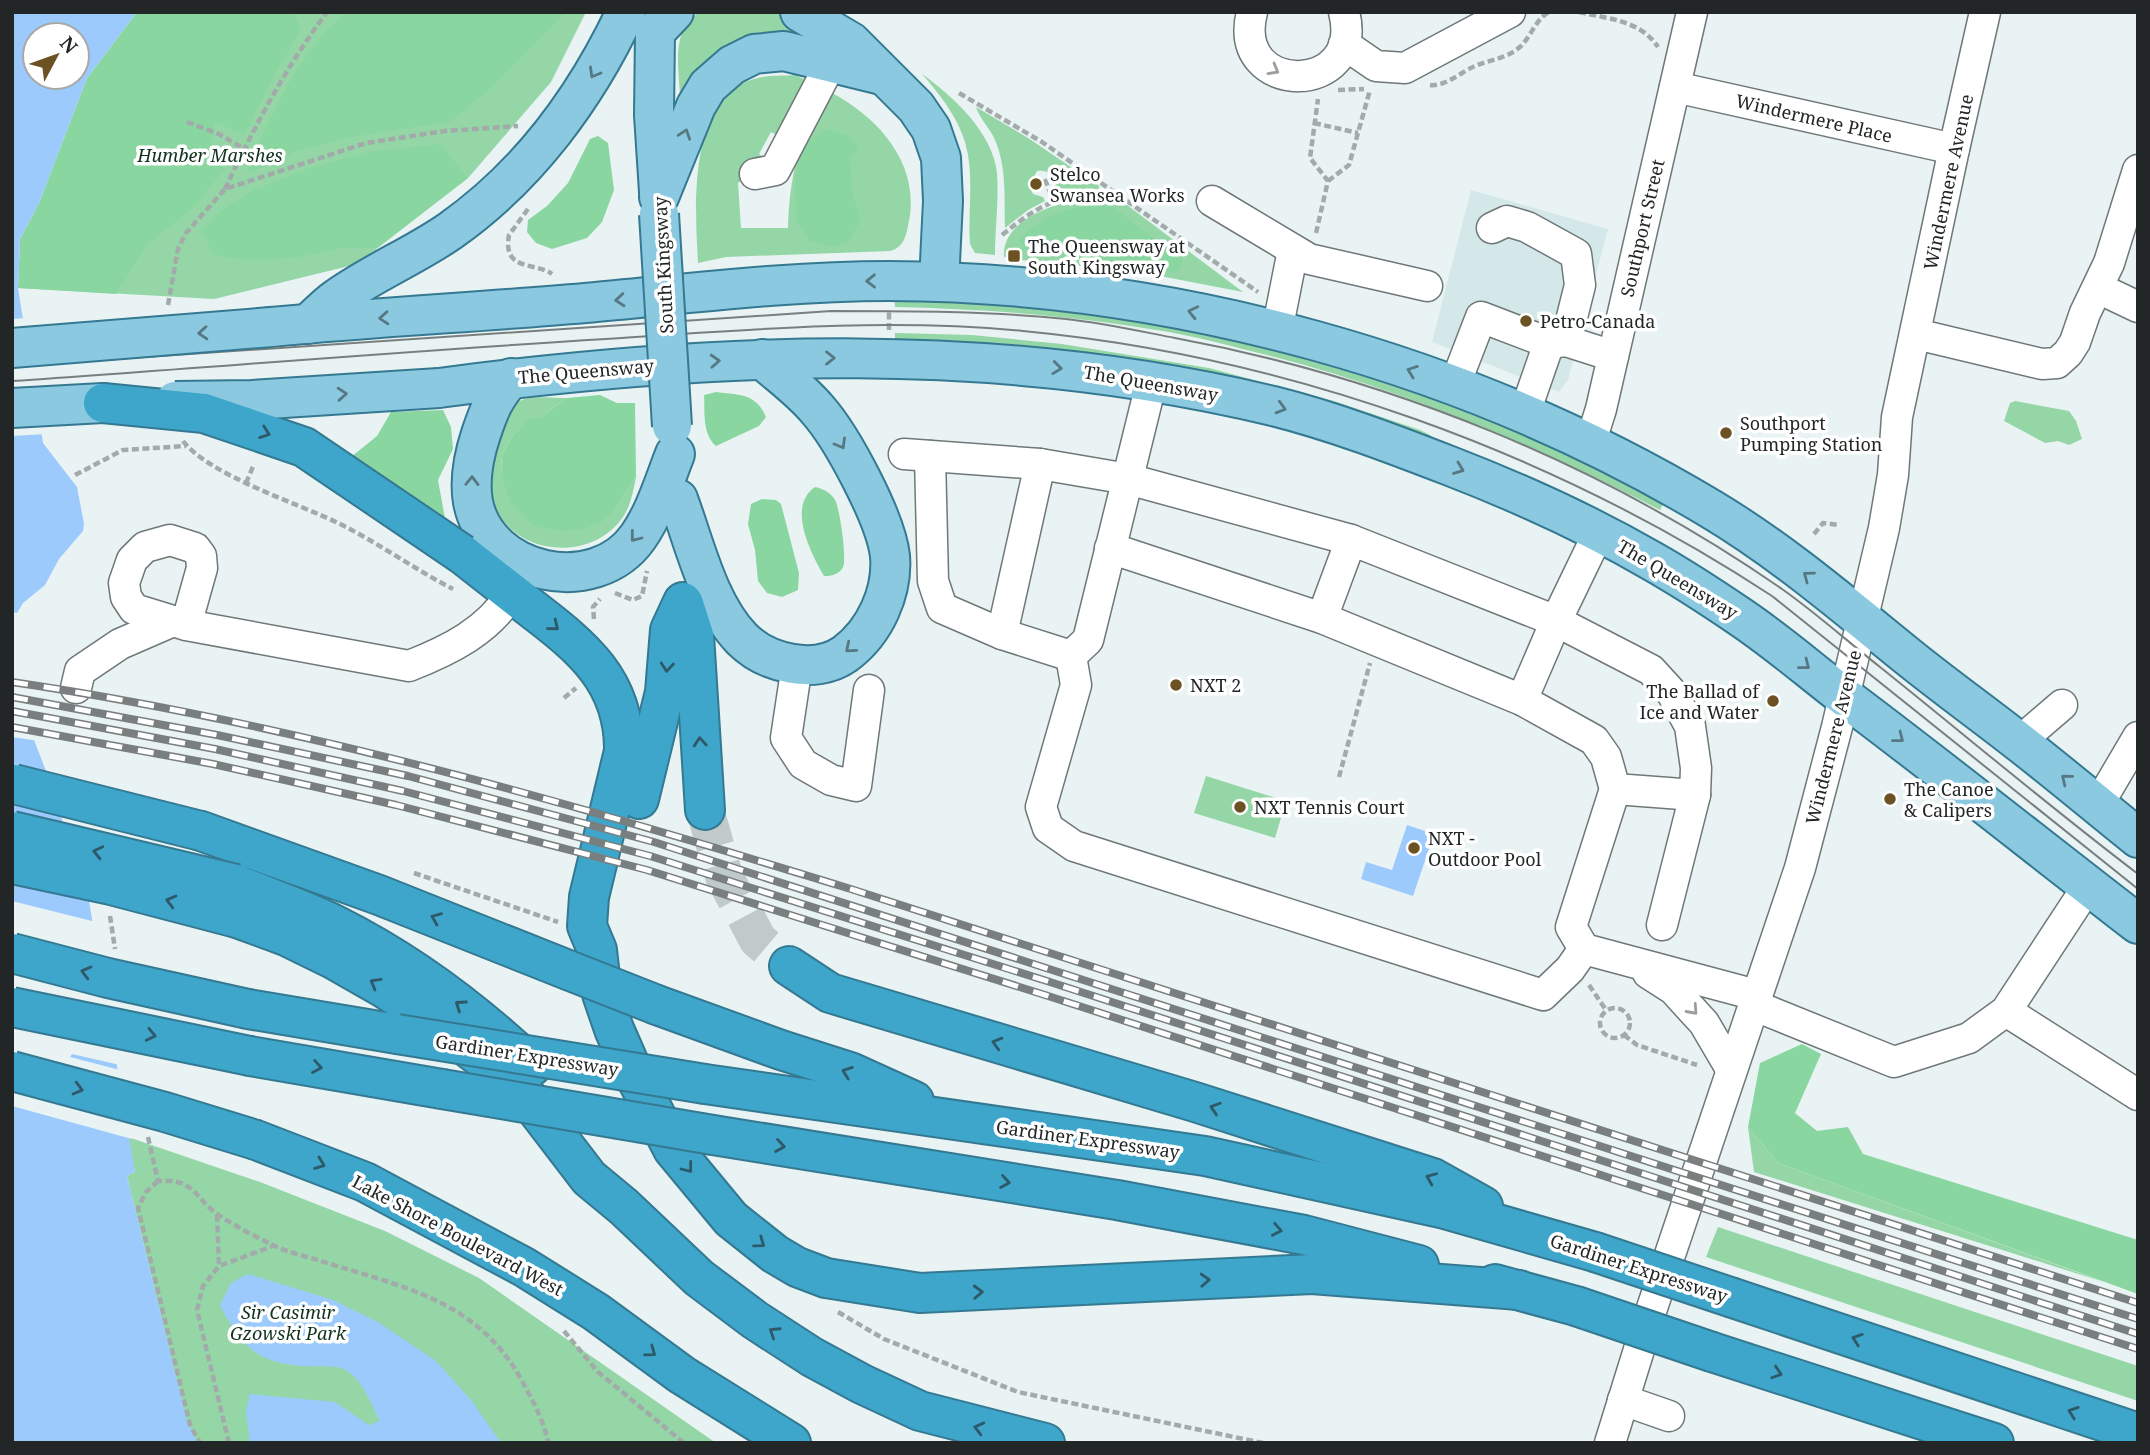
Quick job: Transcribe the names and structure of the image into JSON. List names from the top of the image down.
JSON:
{
  "streets": {
    "highway": ["Gardiner Expressway", "Lake Shore Boulevard West"],
    "main road": ["South Kingsway", "The Queensway"],
    "street": ["Windermere Place", "Windermere Avenue", "Southport Street"]
  },
  "crossings": [
    ["Windermere Place", "Windermere Avenue"],
    ["Windermere Place", "Southport Street"],
    ["Windermere Avenue", "The Queensway"]
  ],
  "parks": ["Humber Marshes", "Sir Casimir Gzowski Park"],
  "places": {
    "other": [
      "Stelco Swansea Works",
      "Petro-Canada",
      "Southport Pumping Station",
      "NXT 2",
      "The Ballad of Ice and Water",
      "The Canoe & Calipers",
      "NXT Tennis Court",
      "NXT - Outdoor Pool"
    ],
    "transit": ["The Queensway at South Kingsway"]
  },
  "north": "top right"
}
